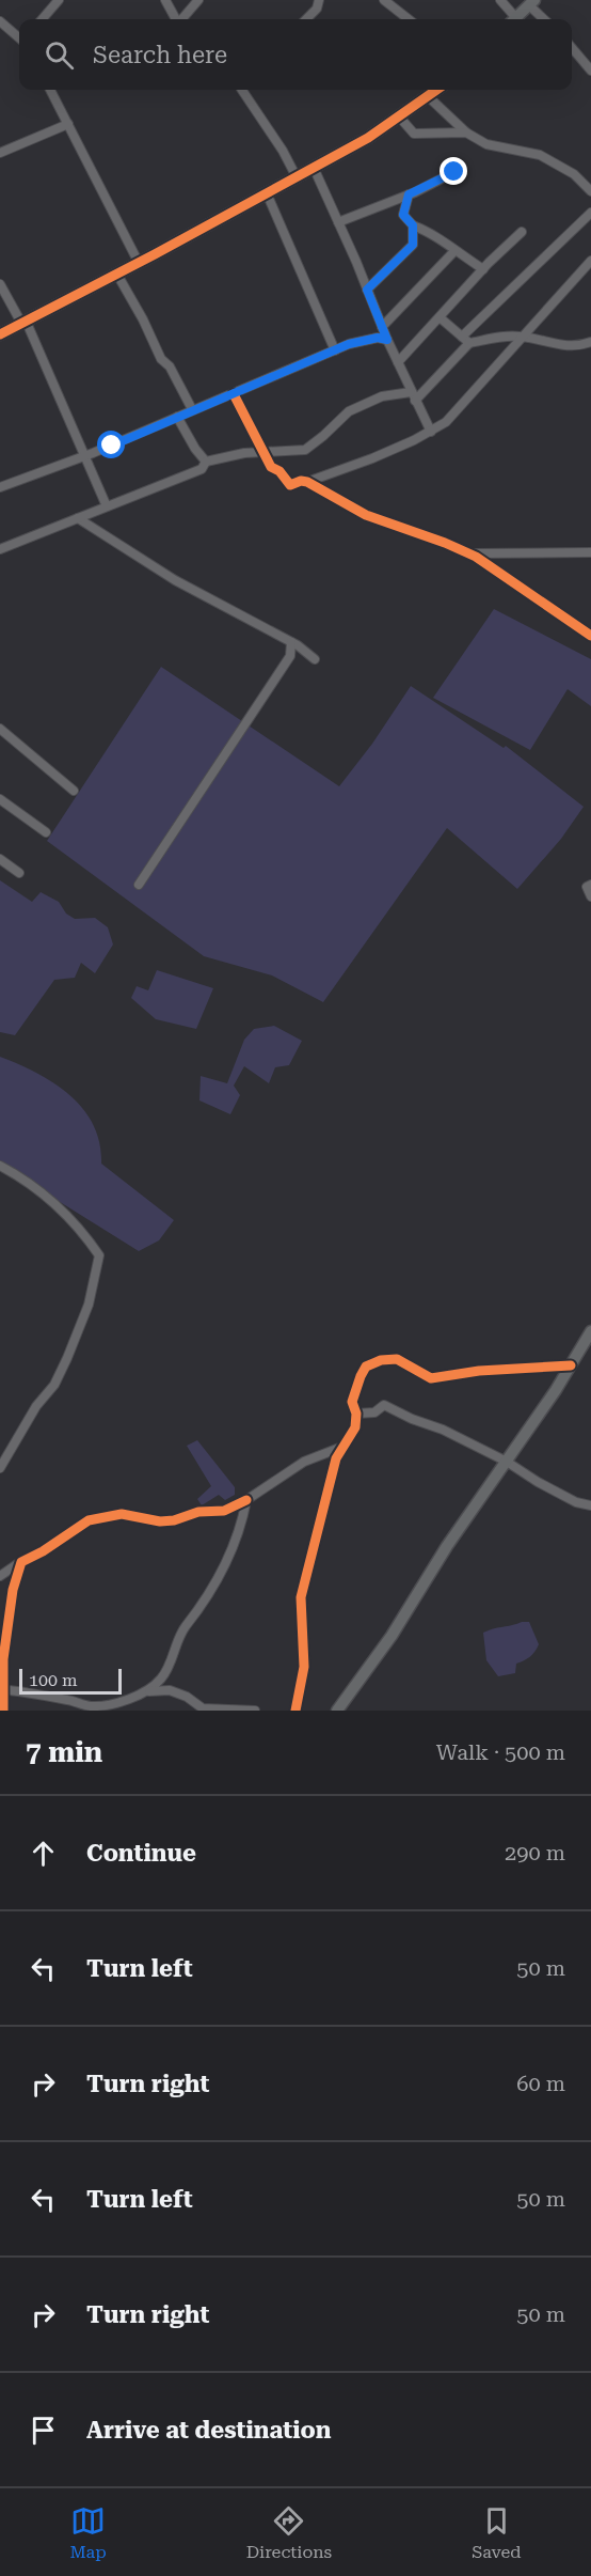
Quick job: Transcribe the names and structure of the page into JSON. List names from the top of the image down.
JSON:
{
  "scale_bar": "100 m",
  "page": {
    "search": "Search here",
    "scale": "100 m",
    "heading": ["7 min", "Walk · 500 m"],
    "list": [
      ["Continue", "290 m"],
      ["Turn left", "50 m"],
      ["Turn right", "60 m"],
      ["Turn left", "50 m"],
      ["Turn right", "50 m"],
      "Arrive at destination"
    ],
    "nav": ["Map", "Directions", "Saved"]
  }
}
